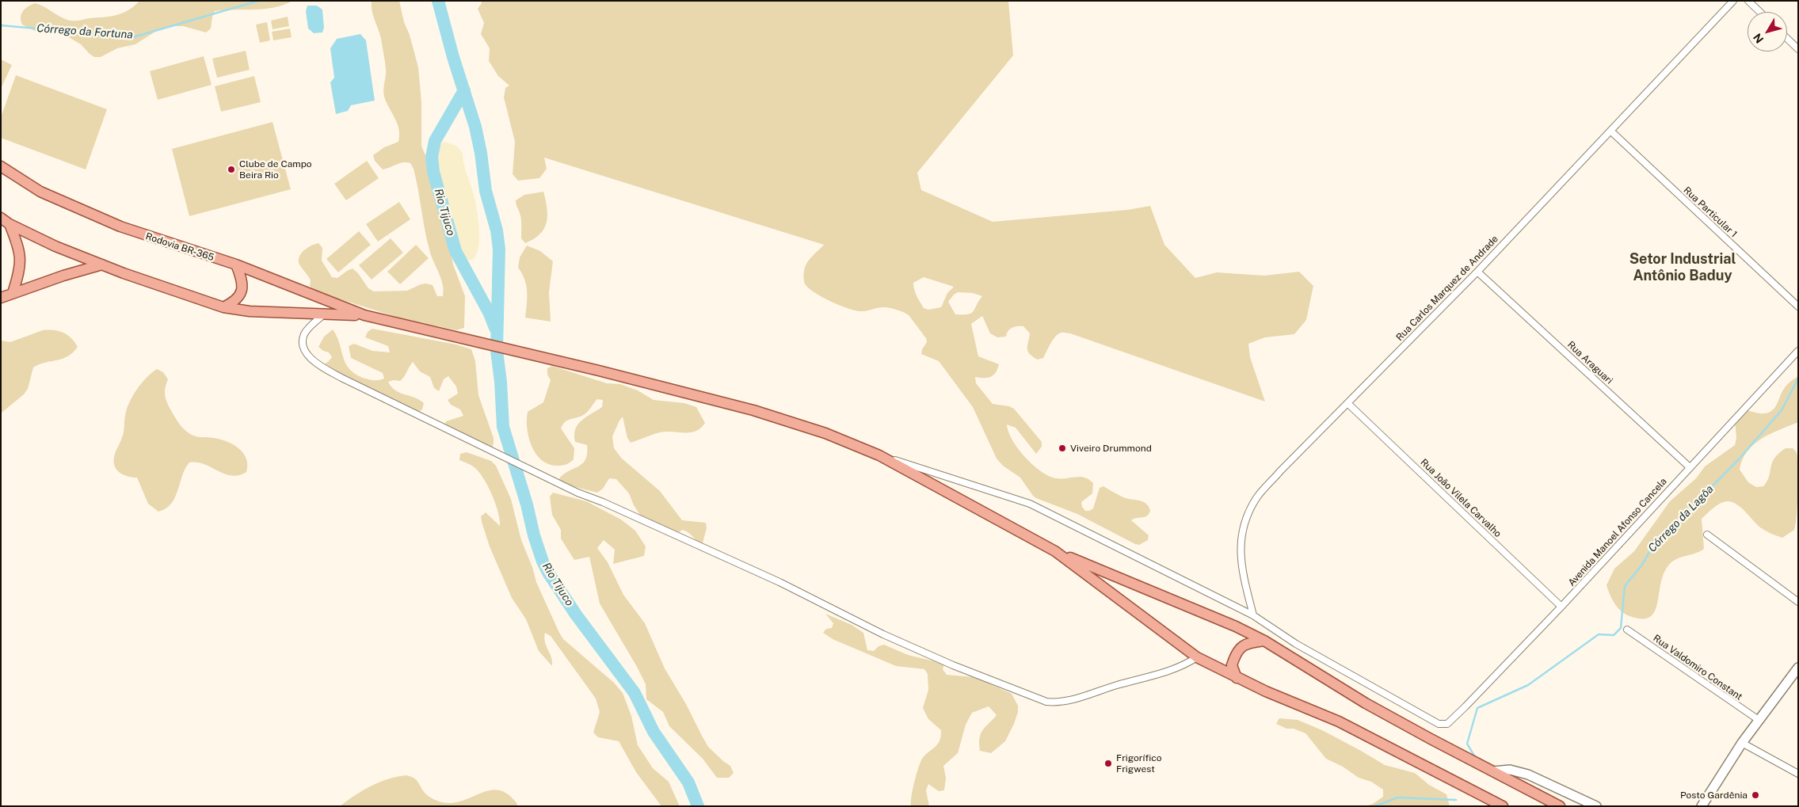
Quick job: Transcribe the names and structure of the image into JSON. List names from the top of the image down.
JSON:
{
  "streets": {
    "main road": ["Rodovia BR-365"],
    "street": [
      "Rua Particular 1",
      "Rua Carlos Marquez de Andrade",
      "Rua Araguari",
      "Rua João Vilela Carvalho",
      "Avenida Manoel Afonso Cancela",
      "Rua Valdomiro Constant"
    ]
  },
  "crossings": [
    ["Rua Particular 1", "Rua Carlos Marquez de Andrade"],
    ["Rua Carlos Marquez de Andrade", "Rua Araguari"],
    ["Rua Carlos Marquez de Andrade", "Rua João Vilela Carvalho"],
    ["Rua Carlos Marquez de Andrade", "Avenida Manoel Afonso Cancela"],
    ["Rua Araguari", "Avenida Manoel Afonso Cancela"],
    ["Rua João Vilela Carvalho", "Avenida Manoel Afonso Cancela"]
  ],
  "districts": ["Setor Industrial Antônio Baduy"],
  "water": ["Córrego da Fortuna", "Rio Tijuco", "Córrego da Lagôa"],
  "places": [
    "Clube de Campo Beira Rio",
    "Viveiro Drummond",
    "Frigorífico Frigwest",
    "Posto Gardênia"
  ],
  "north": "bottom left"
}
